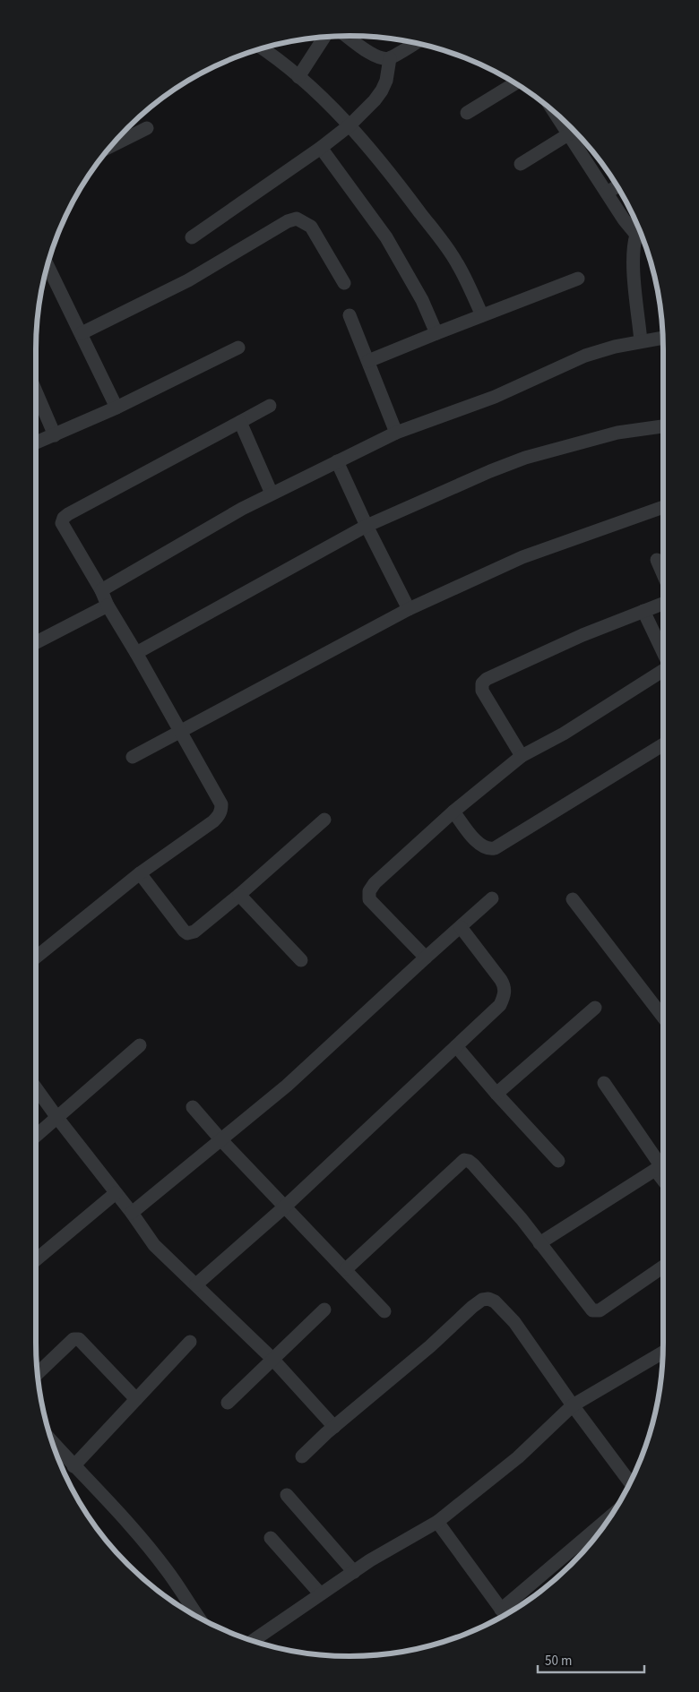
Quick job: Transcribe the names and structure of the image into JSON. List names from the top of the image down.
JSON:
{
  "scale_bar": "50 m"
}
